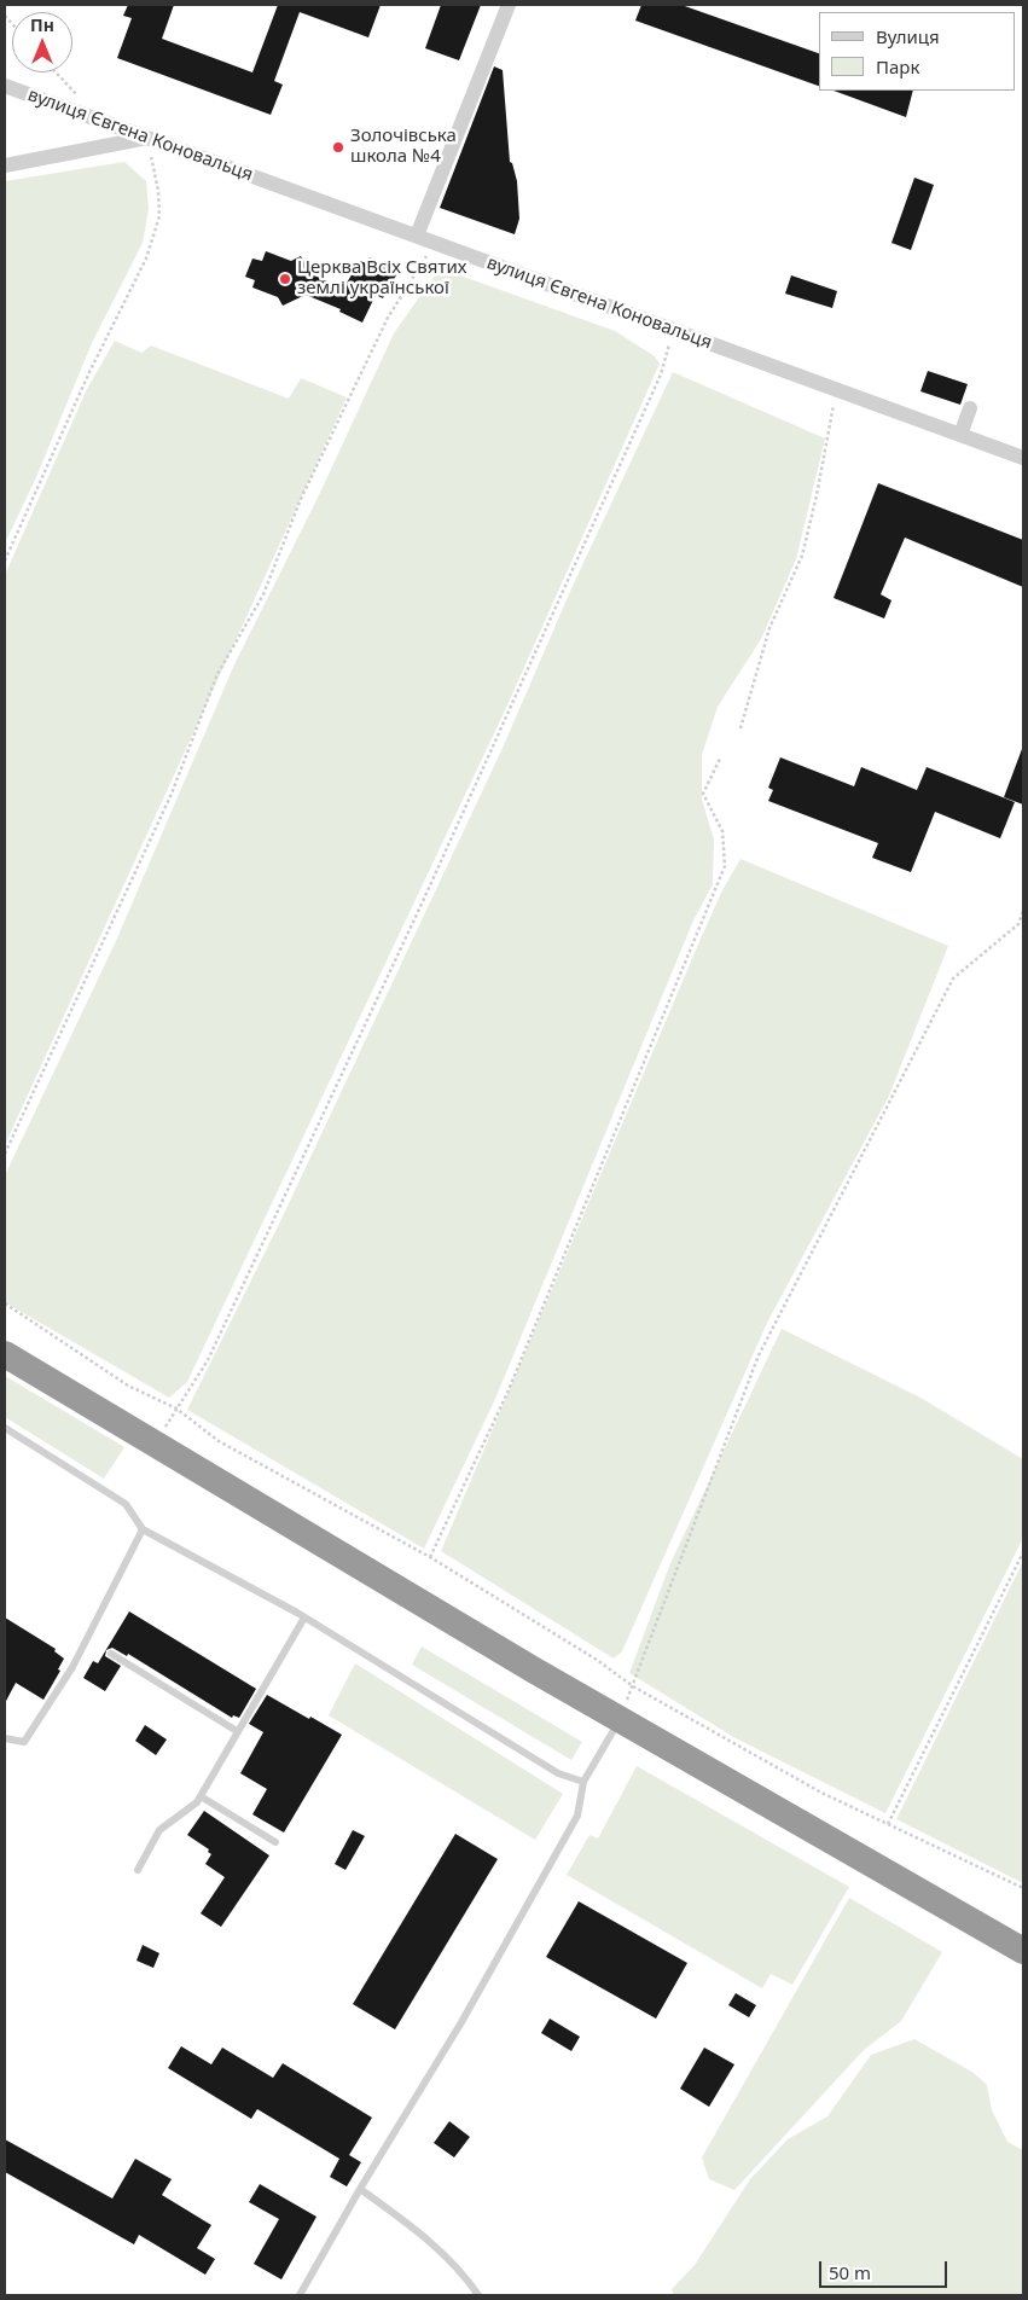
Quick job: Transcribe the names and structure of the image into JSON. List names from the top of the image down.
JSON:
{
  "streets": {
    "street": ["вулиця Євгена Коновальця"]
  },
  "places": ["Золочівська школа №4", "Церква Всіх Святих землі української"],
  "legend": ["Вулиця", "Парк"],
  "scale_bar": "50 m",
  "north": "top"
}
